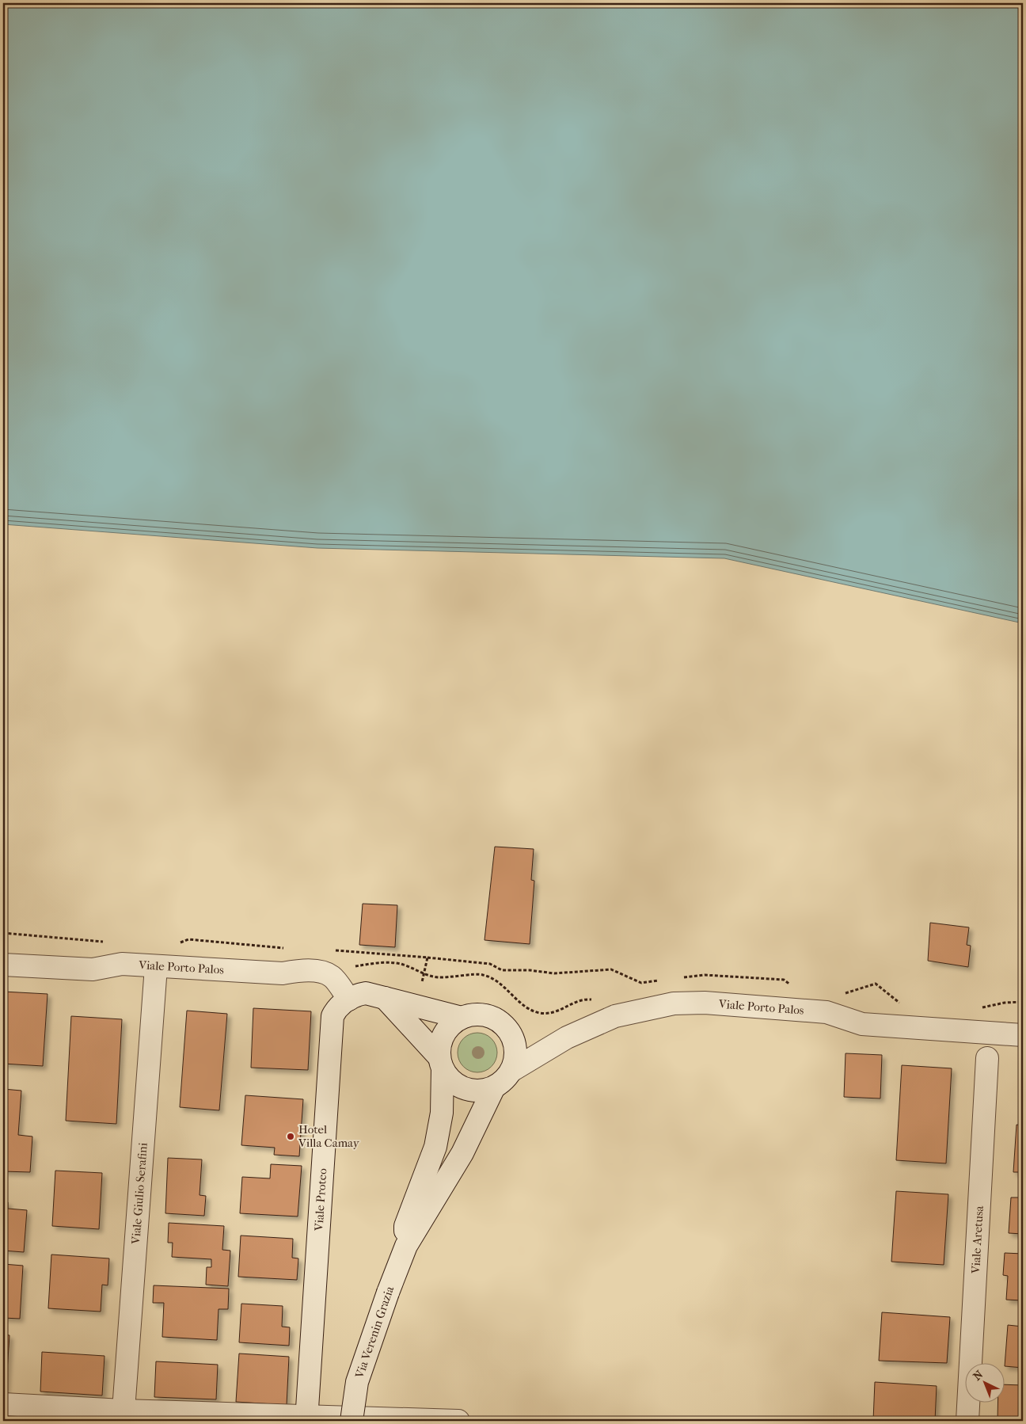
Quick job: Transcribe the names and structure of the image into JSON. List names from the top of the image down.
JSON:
{
  "streets": {
    "street": [
      "Viale Porto Palos",
      "Viale Giulio Serafini",
      "Viale Proteo",
      "Viale Aretusa",
      "Via Verenin Grazia"
    ]
  },
  "crossings": [
    ["Viale Porto Palos", "Viale Giulio Serafini"],
    ["Viale Porto Palos", "Viale Proteo"],
    ["Viale Porto Palos", "Via Verenin Grazia"],
    ["Viale Proteo", "Via Verenin Grazia"]
  ],
  "places": ["Hotel Villa Camay"],
  "north": "top left"
}
